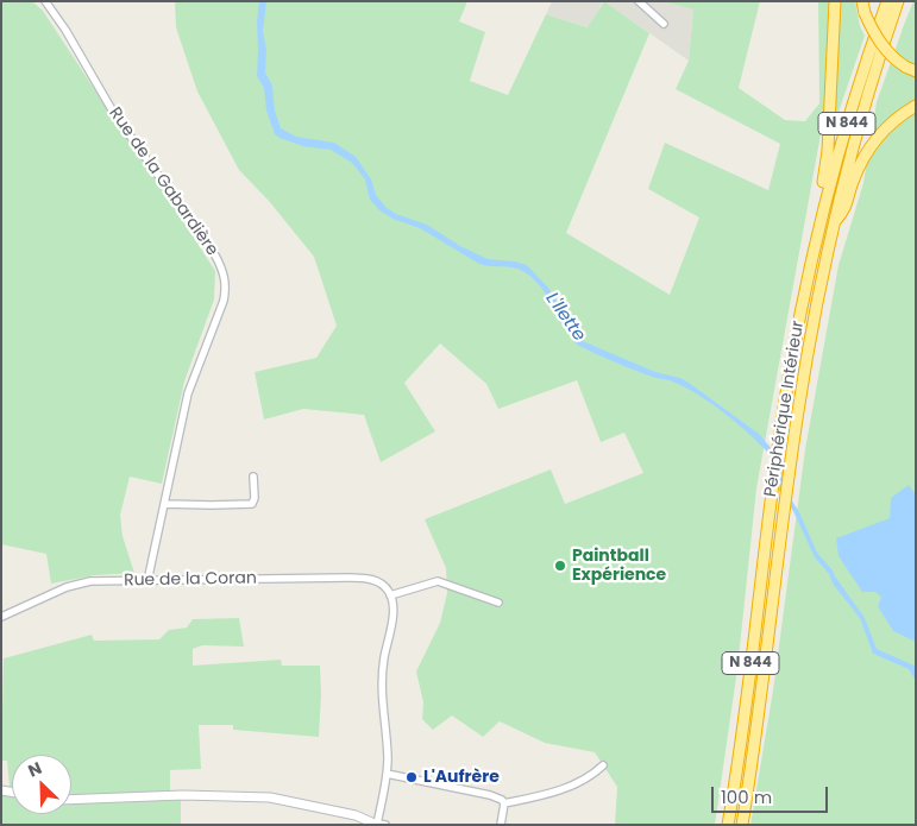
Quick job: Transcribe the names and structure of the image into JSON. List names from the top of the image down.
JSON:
{
  "streets": {
    "highway": ["N 844", "Périphérique Intérieur"],
    "street": ["Rue de la Gabardière", "Rue de la Coran"]
  },
  "crossings": [
    ["N 844", "Périphérique Intérieur"],
    ["Rue de la Gabardière", "Rue de la Coran"]
  ],
  "water": ["L'Ilette"],
  "places": ["Paintball Expérience", "L'Aufrère"],
  "scale_bar": "100 m",
  "north": "top left"
}
